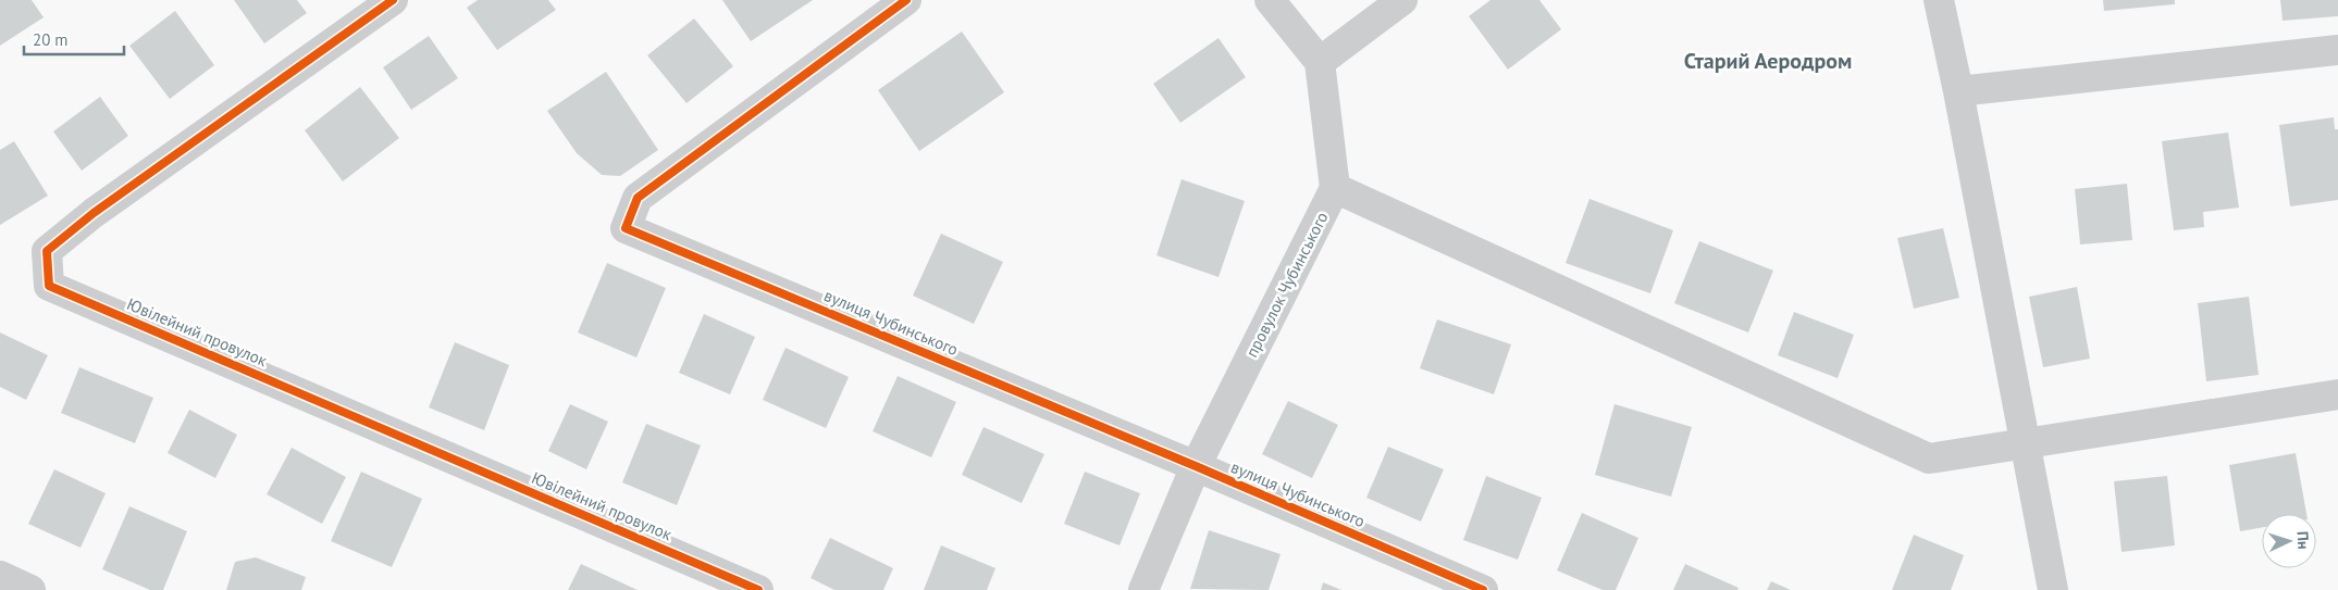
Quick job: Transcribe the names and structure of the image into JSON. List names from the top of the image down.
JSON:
{
  "streets": {
    "street": ["провулок Чубинського", "вулиця Чубинського", "Ювілейний провулок"]
  },
  "crossings": [
    ["провулок Чубинського", "вулиця Чубинського"]
  ],
  "districts": ["Старий Аеродром"],
  "scale_bar": "20 m",
  "north": "right"
}
